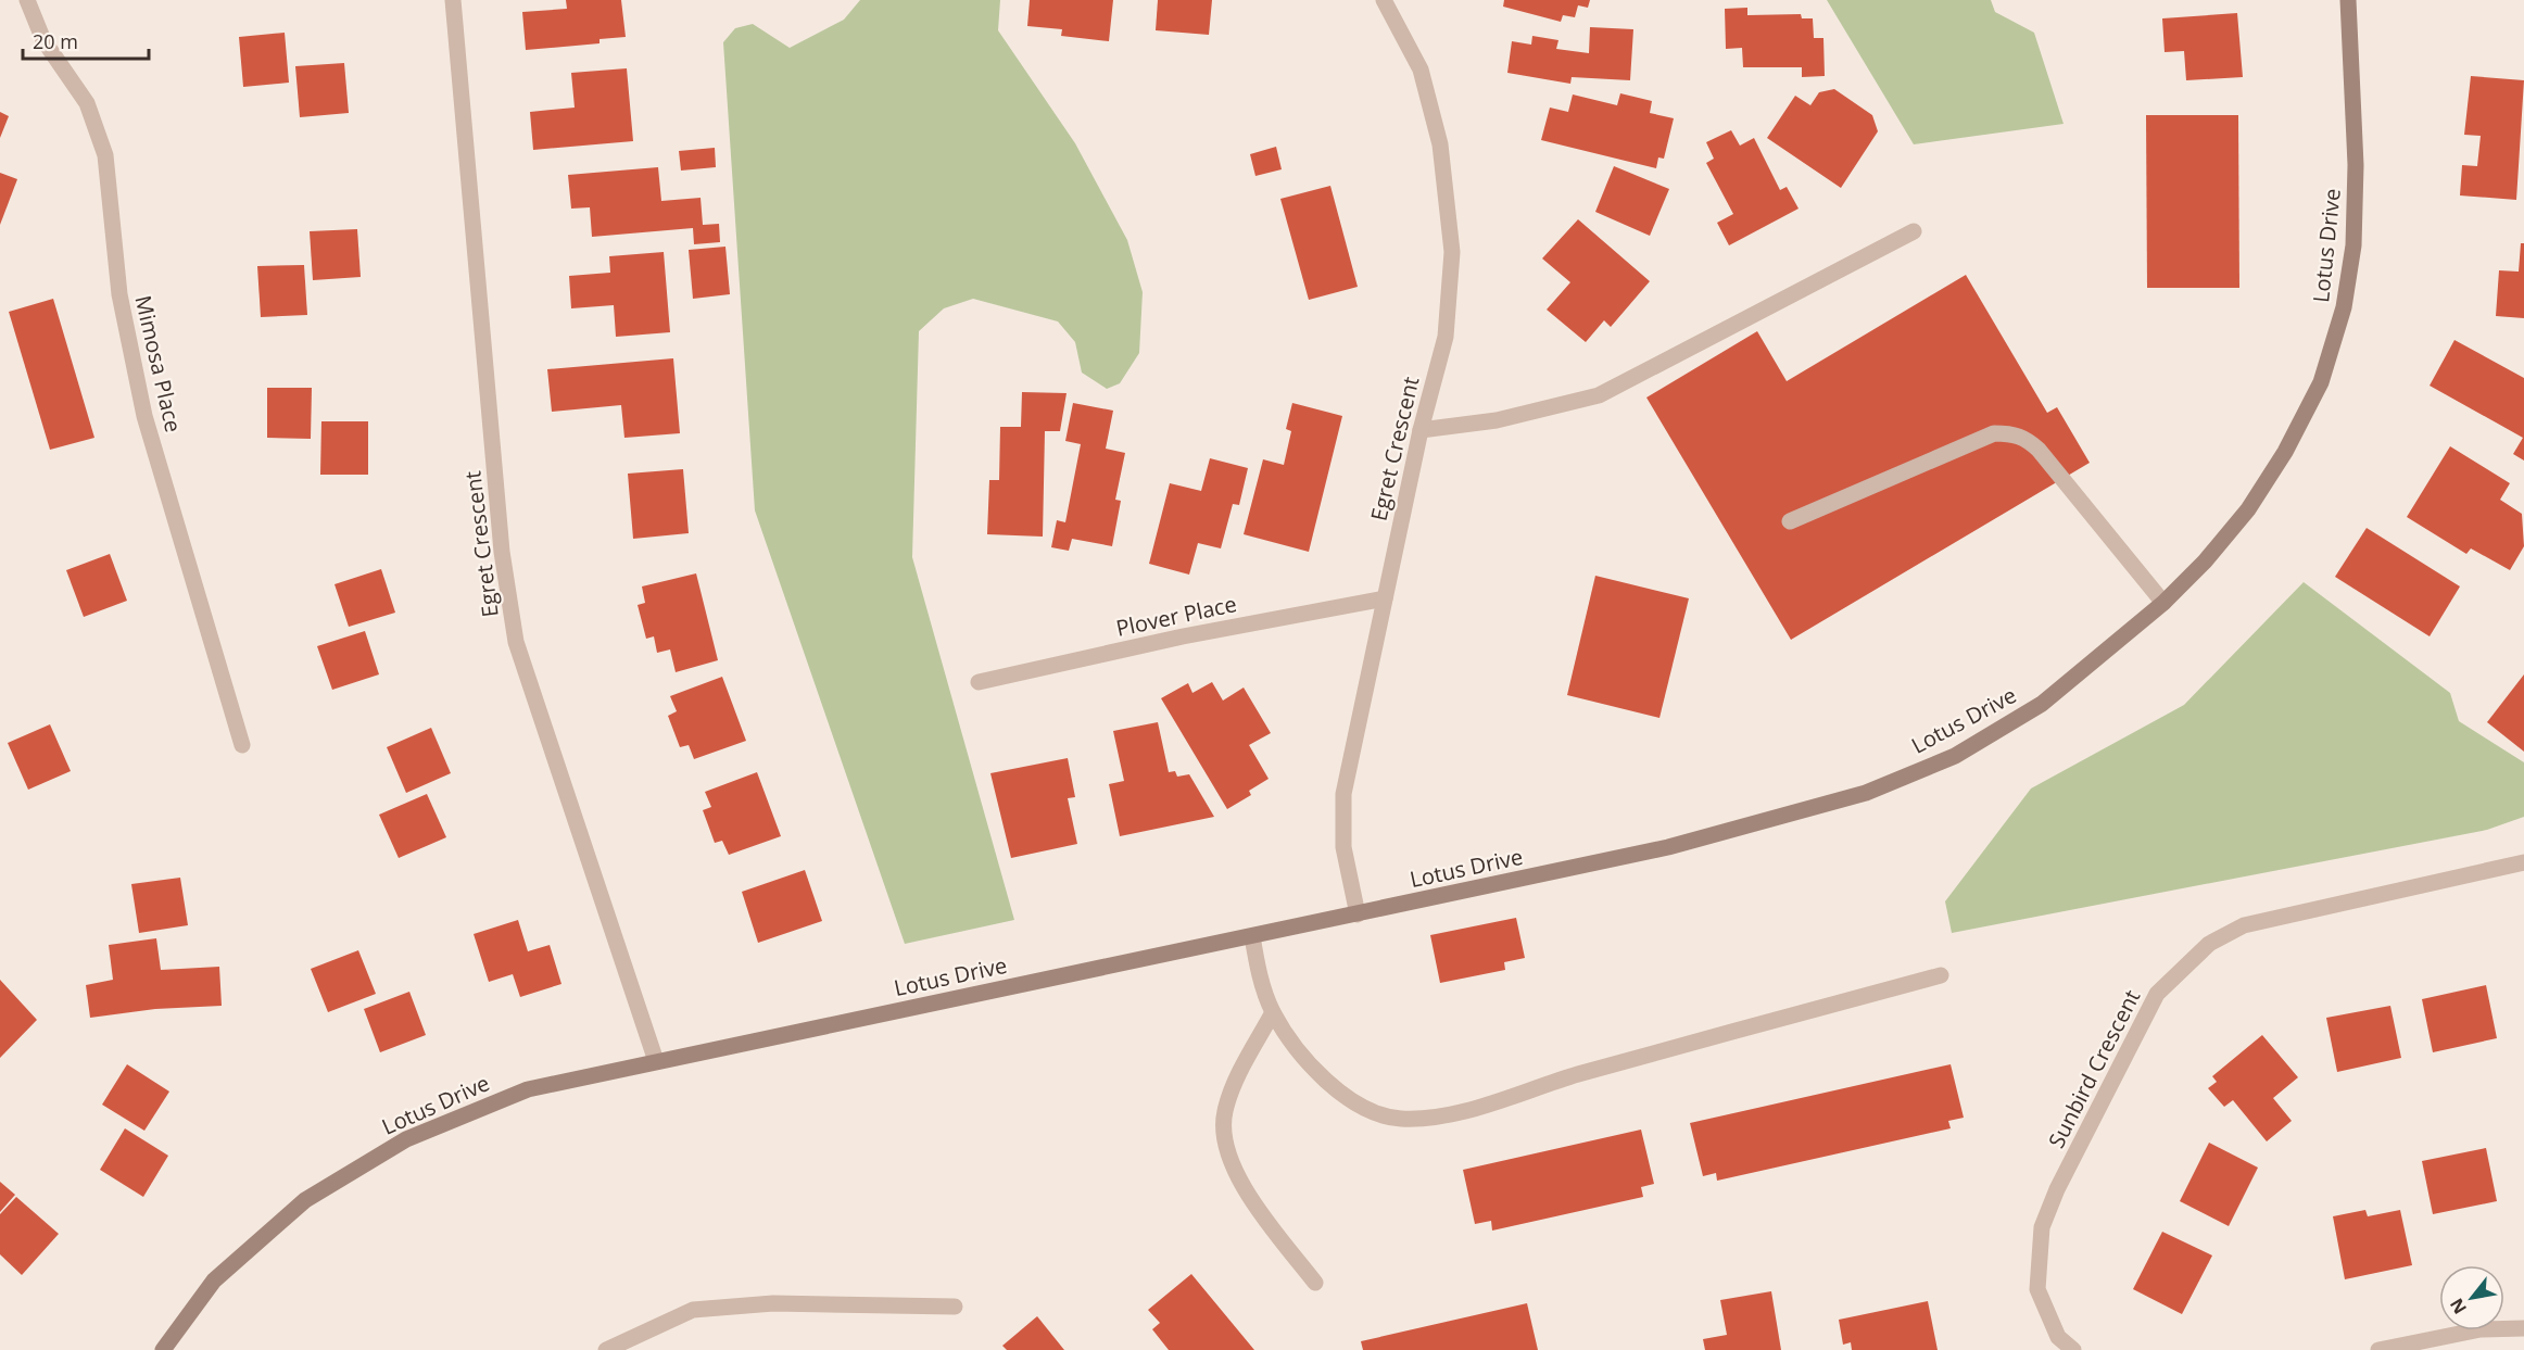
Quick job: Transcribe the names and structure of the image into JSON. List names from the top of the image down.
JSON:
{
  "streets": {
    "street": [
      "Lotus Drive",
      "Mimosa Place",
      "Egret Crescent",
      "Plover Place",
      "Sunbird Crescent"
    ]
  },
  "crossings": [
    ["Lotus Drive", "Egret Crescent"],
    ["Egret Crescent", "Plover Place"]
  ],
  "scale_bar": "20 m",
  "north": "bottom left"
}
